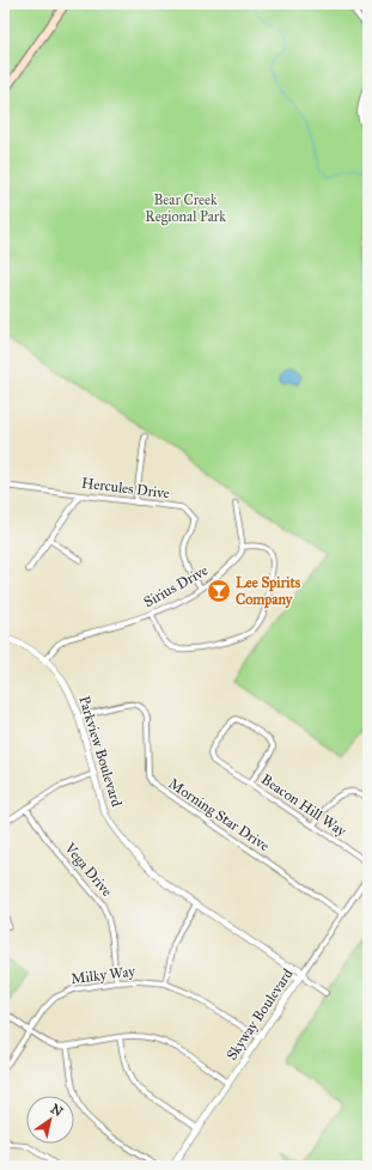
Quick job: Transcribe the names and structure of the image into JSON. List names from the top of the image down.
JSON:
{
  "streets": {
    "street": [
      "Hercules Drive",
      "Sirius Drive",
      "Parkview Boulevard",
      "Beacon Hill Way",
      "Morning Star Drive",
      "Vega Drive",
      "Milky Way",
      "Skyway Boulevard"
    ]
  },
  "crossings": [
    ["Hercules Drive", "Sirius Drive"],
    ["Sirius Drive", "Parkview Boulevard"],
    ["Parkview Boulevard", "Morning Star Drive"],
    ["Parkview Boulevard", "Skyway Boulevard"],
    ["Morning Star Drive", "Skyway Boulevard"],
    ["Vega Drive", "Milky Way"],
    ["Milky Way", "Skyway Boulevard"]
  ],
  "parks": ["Bear Creek Regional Park"],
  "places": {
    "bar": ["Lee Spirits Company"]
  },
  "north": "top right"
}
